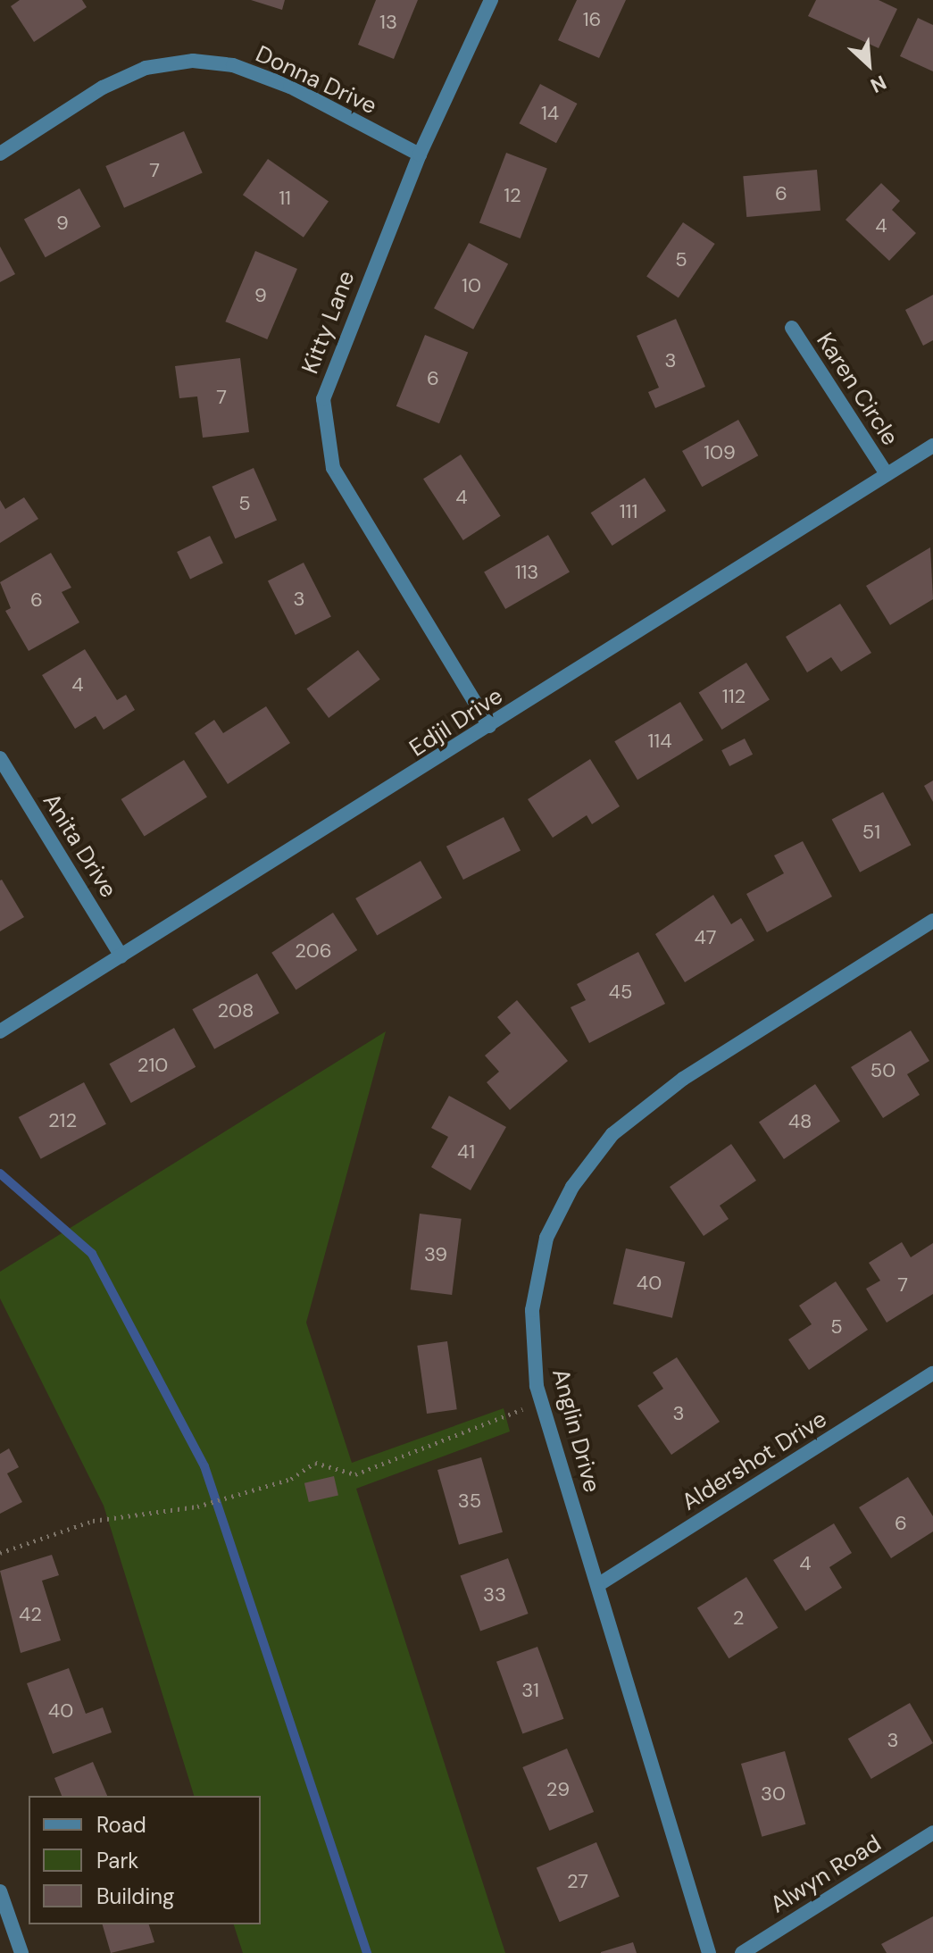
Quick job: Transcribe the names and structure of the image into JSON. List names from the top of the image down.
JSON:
{
  "streets": {
    "street": [
      "Donna Drive",
      "Kitty Lane",
      "Karen Circle",
      "Edjil Drive",
      "Anita Drive",
      "Anglin Drive",
      "Aldershot Drive",
      "Alwyn Road"
    ]
  },
  "crossings": [
    ["Donna Drive", "Kitty Lane"],
    ["Kitty Lane", "Edjil Drive"],
    ["Karen Circle", "Edjil Drive"],
    ["Edjil Drive", "Anita Drive"],
    ["Anglin Drive", "Aldershot Drive"]
  ],
  "house_numbers": [
    "16",
    "13",
    "14",
    "7",
    "6",
    "12",
    "11",
    "9",
    "4",
    "5",
    "10",
    "9",
    "3",
    "6",
    "7",
    "109",
    "4",
    "5",
    "111",
    "113",
    "3",
    "6",
    "4",
    "112",
    "114",
    "51",
    "47",
    "206",
    "45",
    "208",
    "210",
    "50",
    "212",
    "48",
    "41",
    "39",
    "40",
    "7",
    "5",
    "3",
    "35",
    "6",
    "4",
    "33",
    "42",
    "2",
    "31",
    "40",
    "3",
    "29",
    "30",
    "27"
  ],
  "legend": ["Road", "Park", "Building"],
  "north": "bottom right"
}
